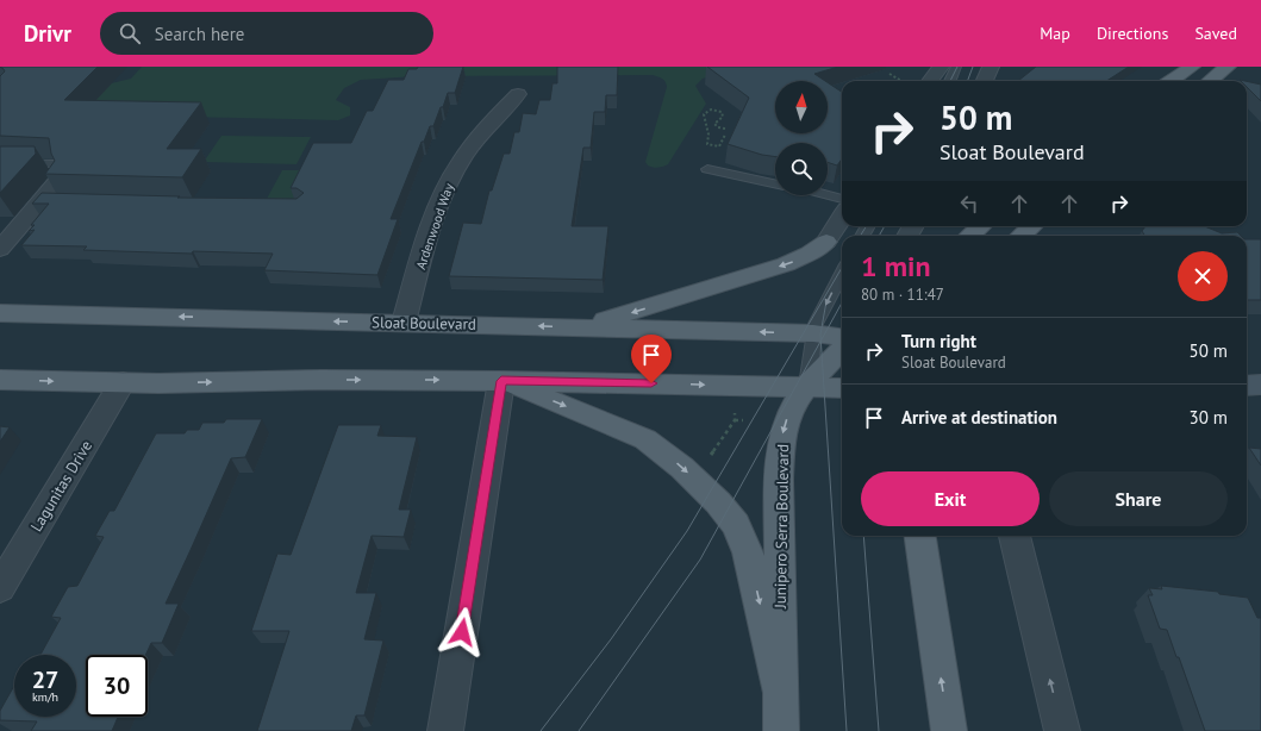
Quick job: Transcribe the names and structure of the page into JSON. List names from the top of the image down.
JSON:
{
  "streets": {
    "main road": ["Sloat Boulevard", "Junipero Serra Boulevard"],
    "street": ["Ardenwood Way", "Lagunitas Drive"]
  },
  "crossings": [
    ["Ardenwood Way", "Sloat Boulevard"]
  ],
  "north": "top",
  "page": {
    "header": "Drivr",
    "search": "Search here",
    "nav": ["Map", "Directions", "Saved"],
    "turn": ["50 m", "Sloat Boulevard"],
    "heading": ["1 min", "80 m · 11:47"],
    "list": [
      {
        "name": "Turn right",
        "note": "Sloat Boulevard",
        "value": "50 m"
      },
      {
        "name": "Arrive at destination",
        "value": "30 m"
      }
    ],
    "buttons": ["Exit", "Share"],
    "speed": "27 km/h",
    "limit": "30"
  }
}
